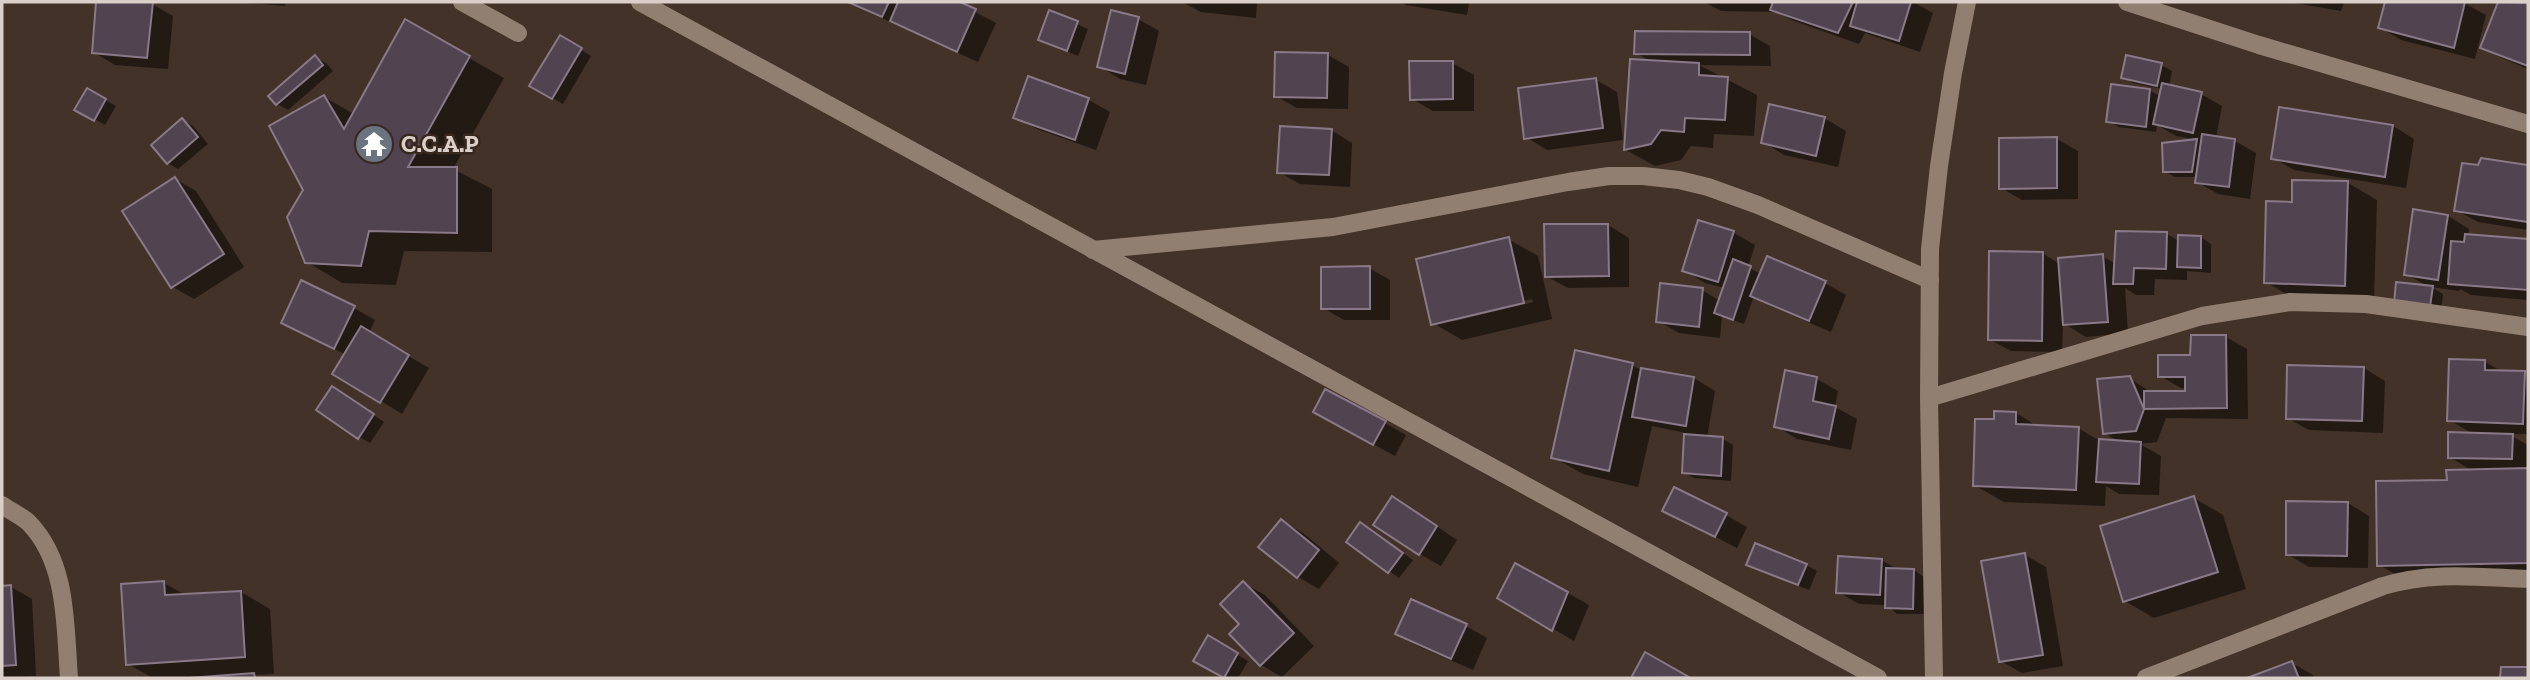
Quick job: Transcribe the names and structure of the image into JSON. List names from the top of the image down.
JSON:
{
  "places": {
    "temple": ["C.C.A.P"]
  }
}
